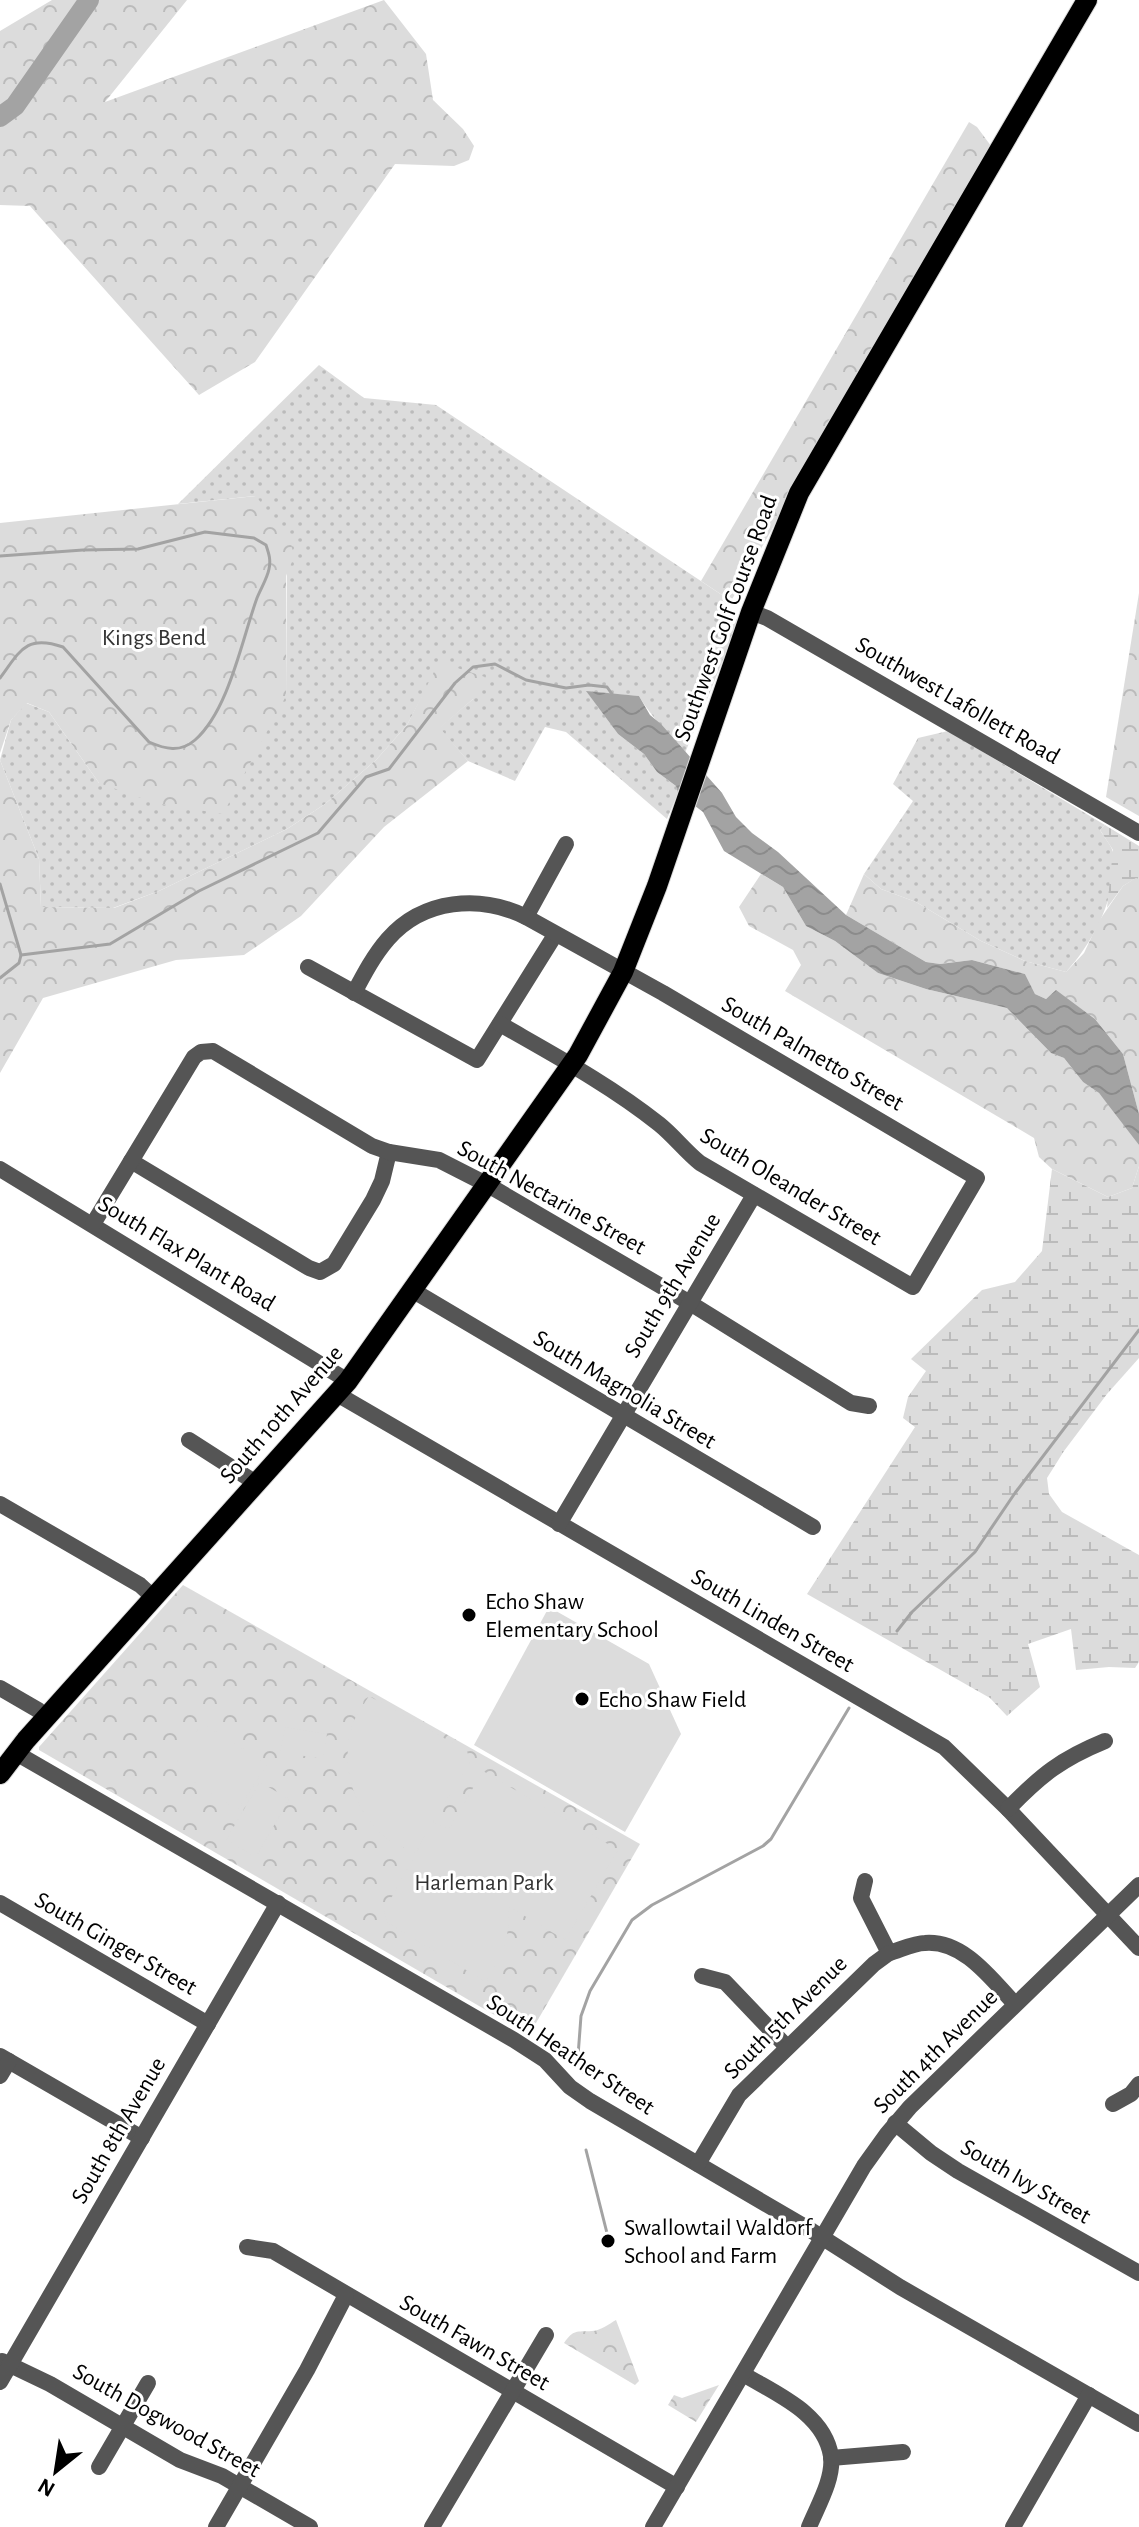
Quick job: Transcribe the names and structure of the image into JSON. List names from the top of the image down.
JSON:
{
  "streets": {
    "main road": ["Southwest Golf Course Road", "South 10th Avenue"],
    "street": [
      "Southwest Lafollett Road",
      "South Palmetto Street",
      "South Oleander Street",
      "South Nectarine Street",
      "South Flax Plant Road",
      "South 9th Avenue",
      "South Magnolia Street",
      "South Linden Street",
      "South Ginger Street",
      "South 5th Avenue",
      "South 4th Avenue",
      "South Heather Street",
      "South 8th Avenue",
      "South Ivy Street",
      "South Fawn Street",
      "South Dogwood Street"
    ]
  },
  "crossings": [
    ["Southwest Golf Course Road", "Southwest Lafollett Road"],
    ["Southwest Golf Course Road", "South Palmetto Street"],
    ["Southwest Golf Course Road", "South Oleander Street"],
    ["Southwest Golf Course Road", "South 10th Avenue"],
    ["South Palmetto Street", "South Oleander Street"],
    ["South Oleander Street", "South 9th Avenue"],
    ["South Oleander Street", "South 10th Avenue"],
    ["South Nectarine Street", "South 9th Avenue"],
    ["South Nectarine Street", "South 10th Avenue"],
    ["South Flax Plant Road", "South 10th Avenue"],
    ["South Flax Plant Road", "South Linden Street"],
    ["South 9th Avenue", "South Magnolia Street"],
    ["South 9th Avenue", "South Linden Street"],
    ["South Magnolia Street", "South 10th Avenue"],
    ["South 10th Avenue", "South Linden Street"],
    ["South 10th Avenue", "South Heather Street"],
    ["South Linden Street", "South 4th Avenue"],
    ["South Ginger Street", "South 8th Avenue"],
    ["South 5th Avenue", "South Heather Street"],
    ["South 4th Avenue", "South Heather Street"],
    ["South 4th Avenue", "South Ivy Street"],
    ["South 4th Avenue", "South Fawn Street"],
    ["South Heather Street", "South 8th Avenue"],
    ["South 8th Avenue", "South Dogwood Street"]
  ],
  "parks": ["Kings Bend", "Harleman Park"],
  "places": ["Echo Shaw Elementary School", "Echo Shaw Field", "Swallowtail Waldorf School and Farm"],
  "north": "bottom left"
}
